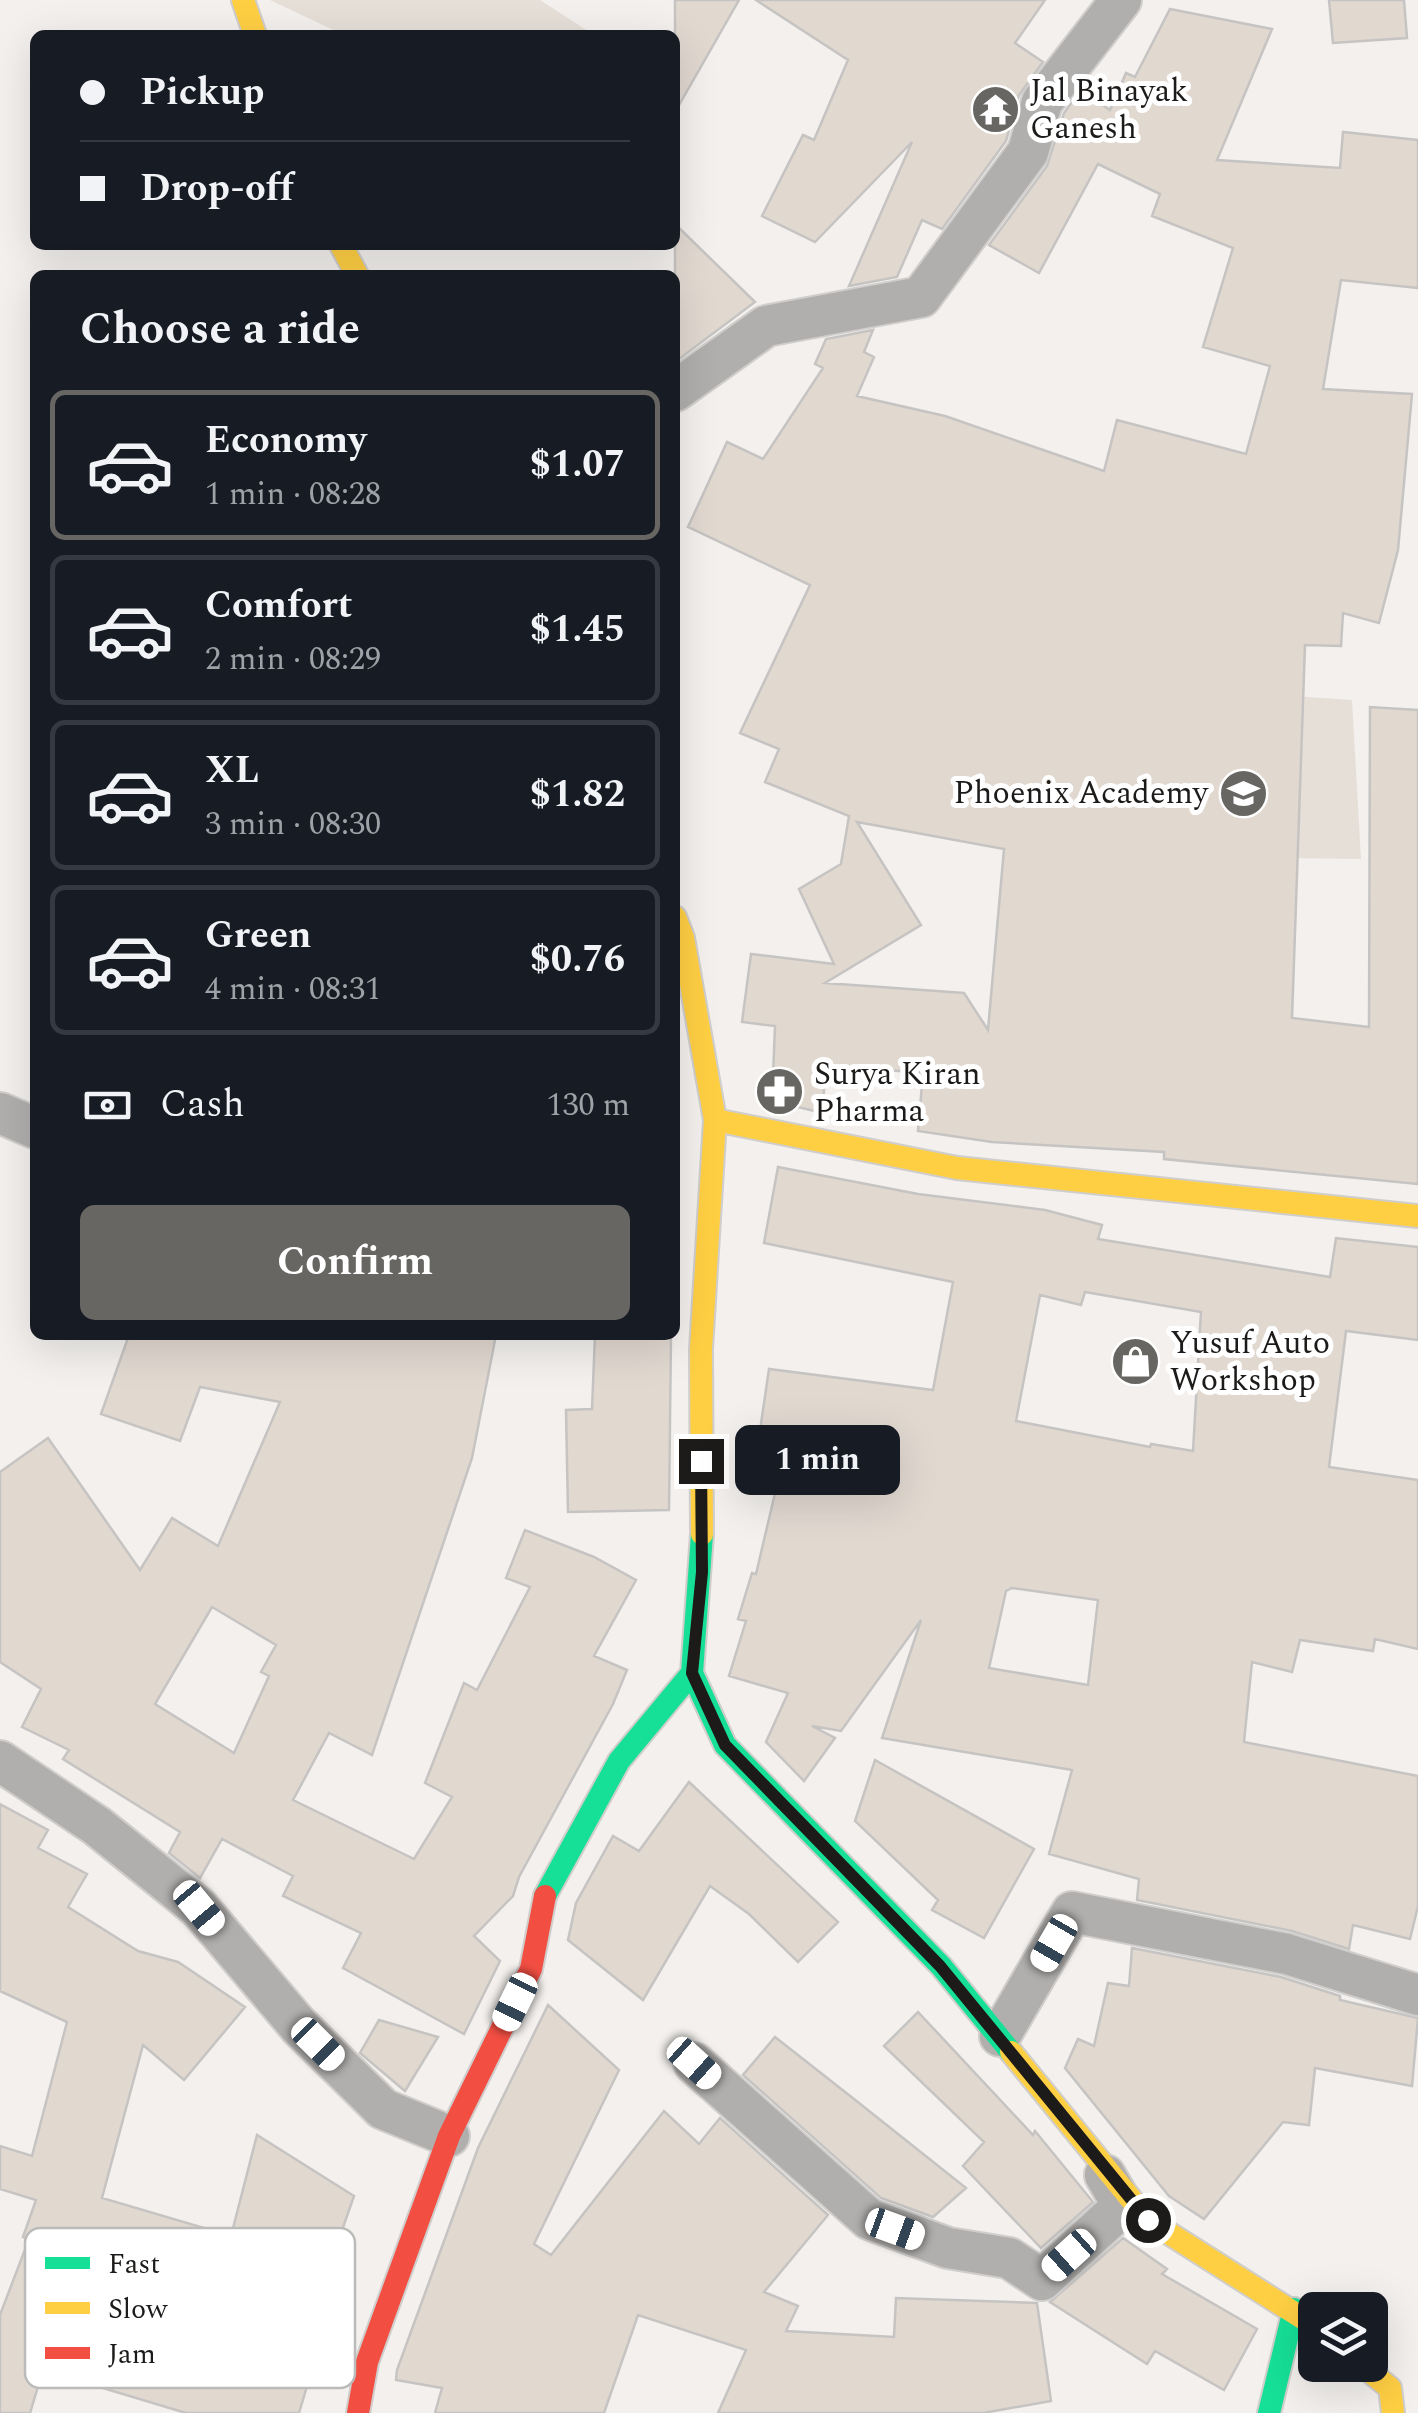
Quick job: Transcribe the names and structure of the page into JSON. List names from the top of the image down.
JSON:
{
  "places": {
    "temple": ["Jal Binayak Ganesh"],
    "school or university": ["Phoenix Academy"],
    "pharmacy": ["Surya Kiran Pharma"],
    "shop": ["Yusuf Auto Workshop"]
  },
  "legend": ["Fast", "Slow", "Jam"],
  "page": {
    "banner": ["Pickup", "Drop-off"],
    "heading": "Choose a ride",
    "list": [
      {
        "name": "Economy",
        "note": "1 min · 08:28",
        "value": "$1.07"
      },
      {
        "name": "Comfort",
        "note": "2 min · 08:29",
        "value": "$1.45"
      },
      {
        "name": "XL",
        "note": "3 min · 08:30",
        "value": "$1.82"
      },
      {
        "name": "Green",
        "note": "4 min · 08:31",
        "value": "$0.76"
      }
    ],
    "pay": ["Cash", "130 m"],
    "buttons": "Confirm",
    "bubble": "1 min"
  }
}
